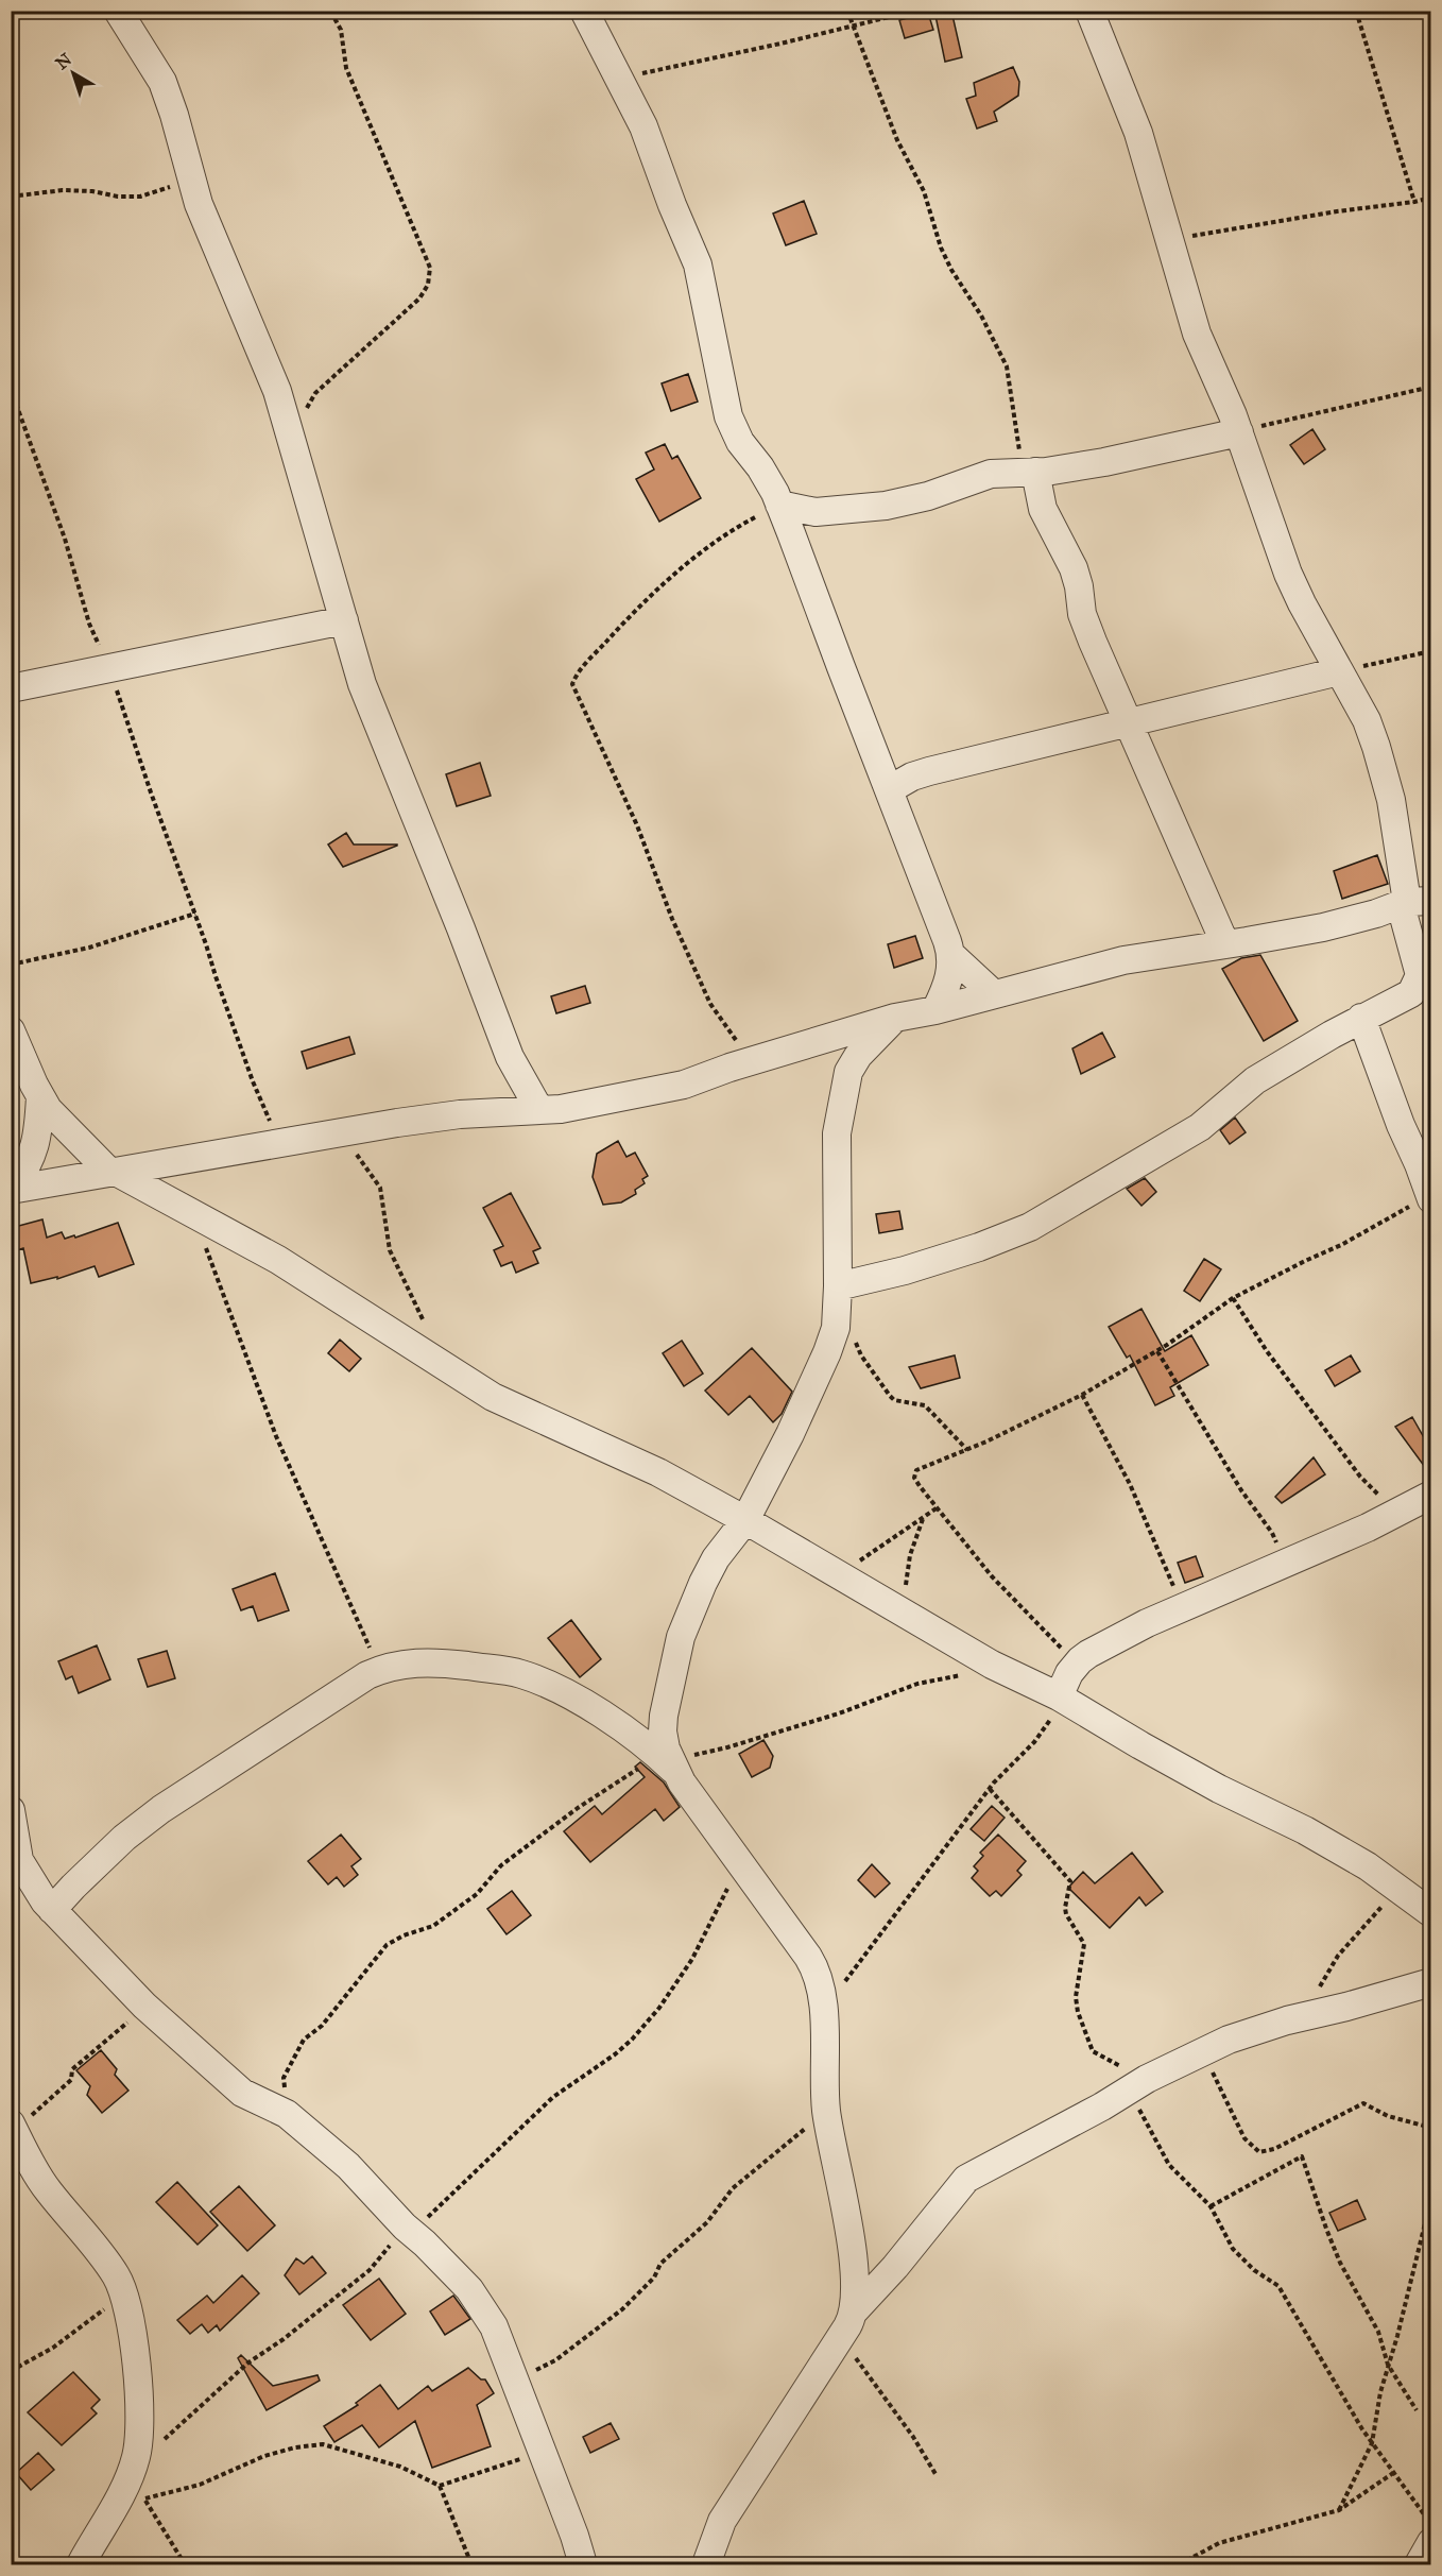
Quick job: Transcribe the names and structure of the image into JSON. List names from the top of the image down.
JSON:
{
  "north": "top left"
}
